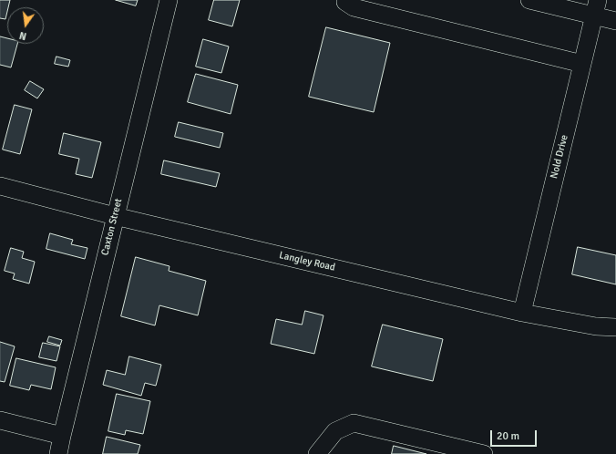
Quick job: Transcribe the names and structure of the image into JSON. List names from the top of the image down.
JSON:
{
  "streets": {
    "street": ["Nold Drive", "Caxton Street", "Langley Road"]
  },
  "crossings": [
    ["Nold Drive", "Langley Road"],
    ["Caxton Street", "Langley Road"]
  ],
  "scale_bar": "20 m",
  "north": "bottom"
}
